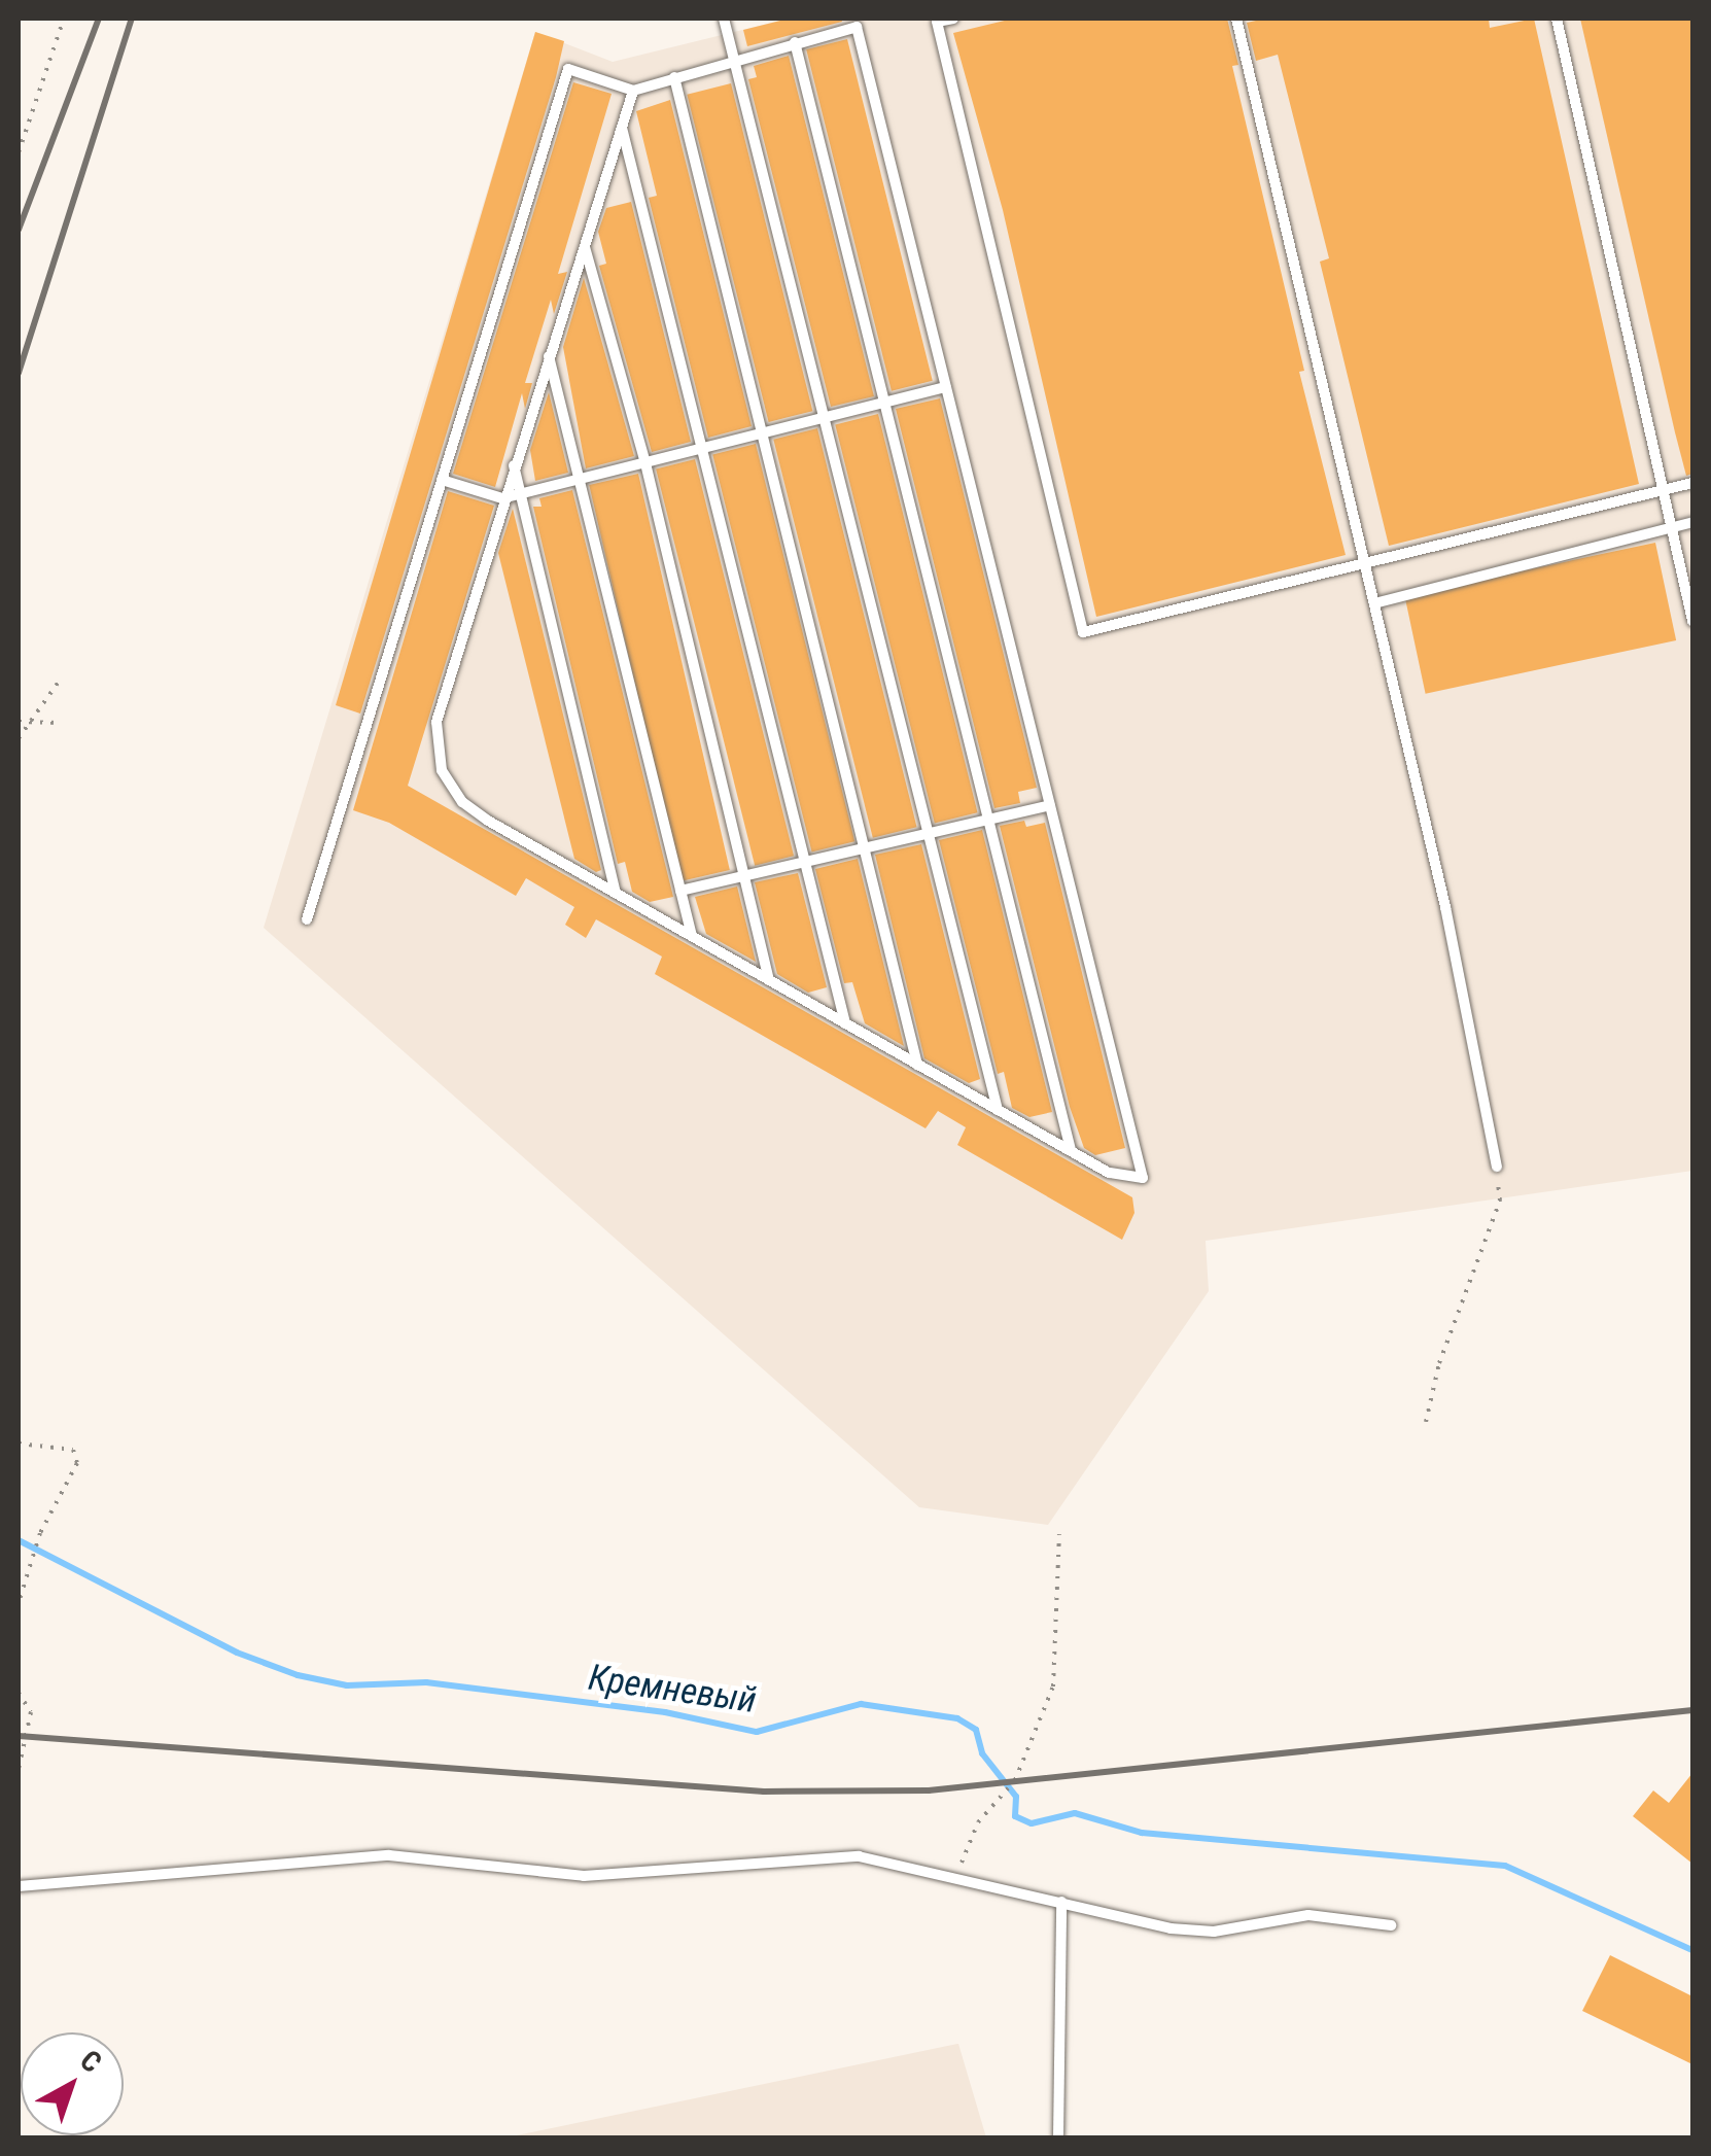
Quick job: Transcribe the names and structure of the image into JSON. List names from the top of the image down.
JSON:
{
  "water": ["Кремневый"],
  "north": "top right"
}
